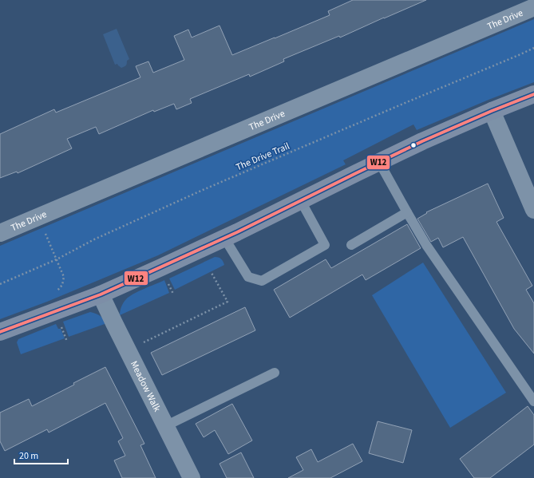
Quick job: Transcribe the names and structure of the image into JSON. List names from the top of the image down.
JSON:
{
  "streets": {
    "street": ["The Drive", "Meadow Walk"],
    "path": ["The Drive Trail"]
  },
  "lines": ["transit line W12"],
  "scale_bar": "20 m"
}
